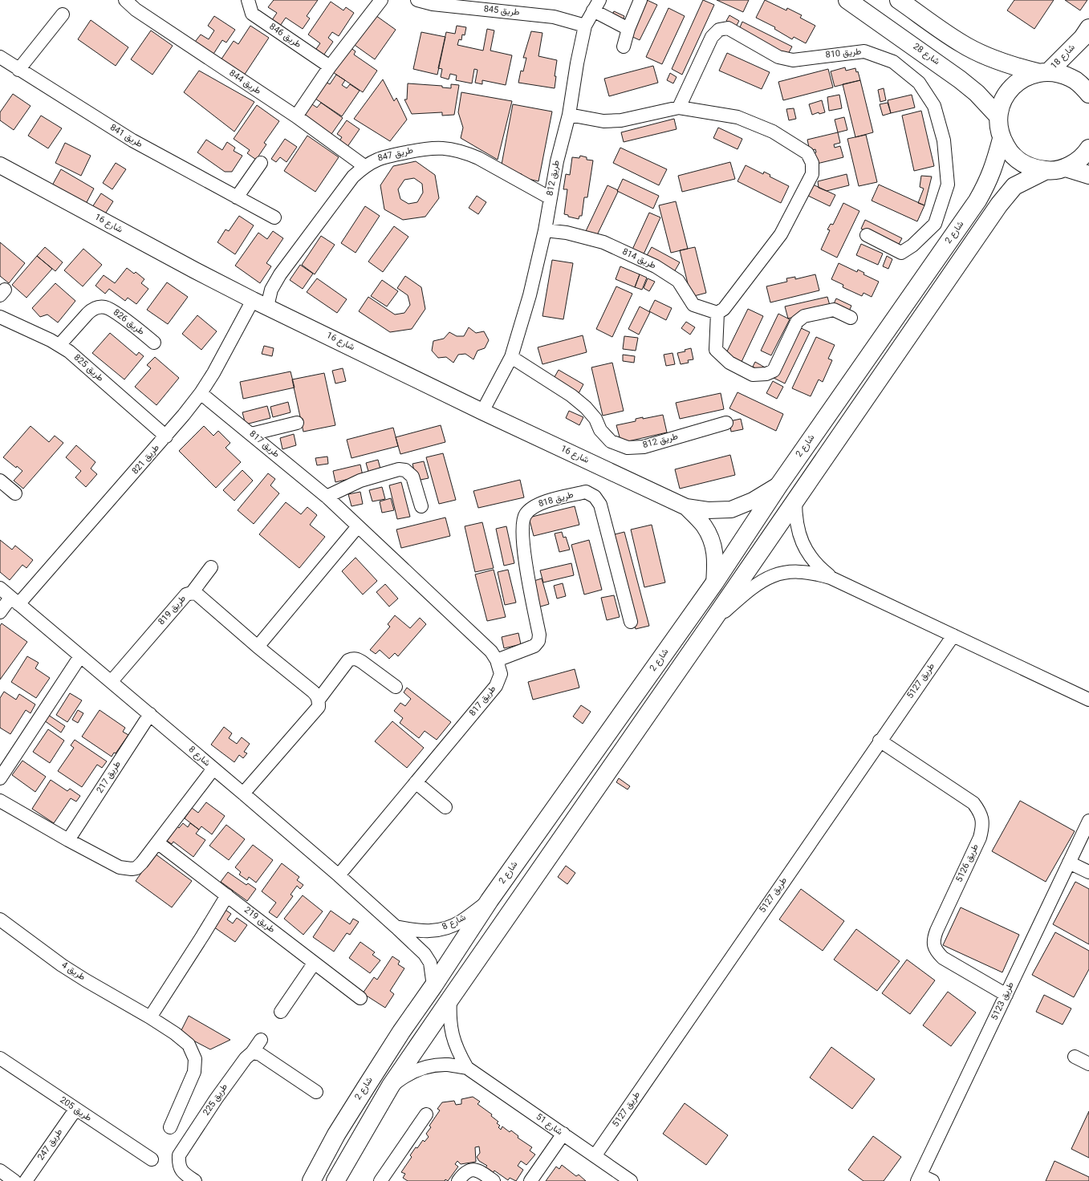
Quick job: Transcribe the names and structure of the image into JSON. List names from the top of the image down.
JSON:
{
  "streets": {
    "main road": ["شارع 28", "شارع 18", "شارع 2"],
    "street": [
      "طريق 845",
      "طريق 846",
      "طريق 810",
      "طريق 844",
      "طريق 841",
      "طريق 847",
      "طريق 812",
      "شارع 16",
      "طريق 814",
      "طريق 826",
      "طريق 825",
      "طريق 817",
      "طريق 821",
      "طريق 818",
      "طريق 819",
      "طريق 5127",
      "شارع 8",
      "طريق 217",
      "طريق 5126",
      "طريق 219",
      "طريق 4",
      "طريق 5123",
      "طريق 225",
      "طريق 205",
      "شارع 51",
      "طريق 247"
    ]
  },
  "crossings": [
    ["طريق 845", "طريق 812"],
    ["طريق 844", "طريق 847"],
    ["طريق 847", "طريق 812"],
    ["طريق 847", "شارع 16"],
    ["طريق 847", "طريق 821"],
    ["طريق 812", "شارع 16"],
    ["طريق 812", "طريق 814"],
    ["شارع 16", "شارع 2"],
    ["شارع 16", "طريق 821"],
    ["شارع 2", "شارع 8"],
    ["طريق 826", "طريق 825"],
    ["طريق 825", "طريق 821"],
    ["طريق 817", "طريق 821"],
    ["طريق 817", "طريق 818"],
    ["طريق 817", "شارع 8"],
    ["طريق 821", "شارع 8"],
    ["طريق 819", "شارع 8"],
    ["طريق 5127", "طريق 5126"],
    ["طريق 5127", "شارع 51"],
    ["شارع 8", "طريق 217"],
    ["طريق 5126", "طريق 5123"],
    ["طريق 205", "طريق 247"]
  ]
}
